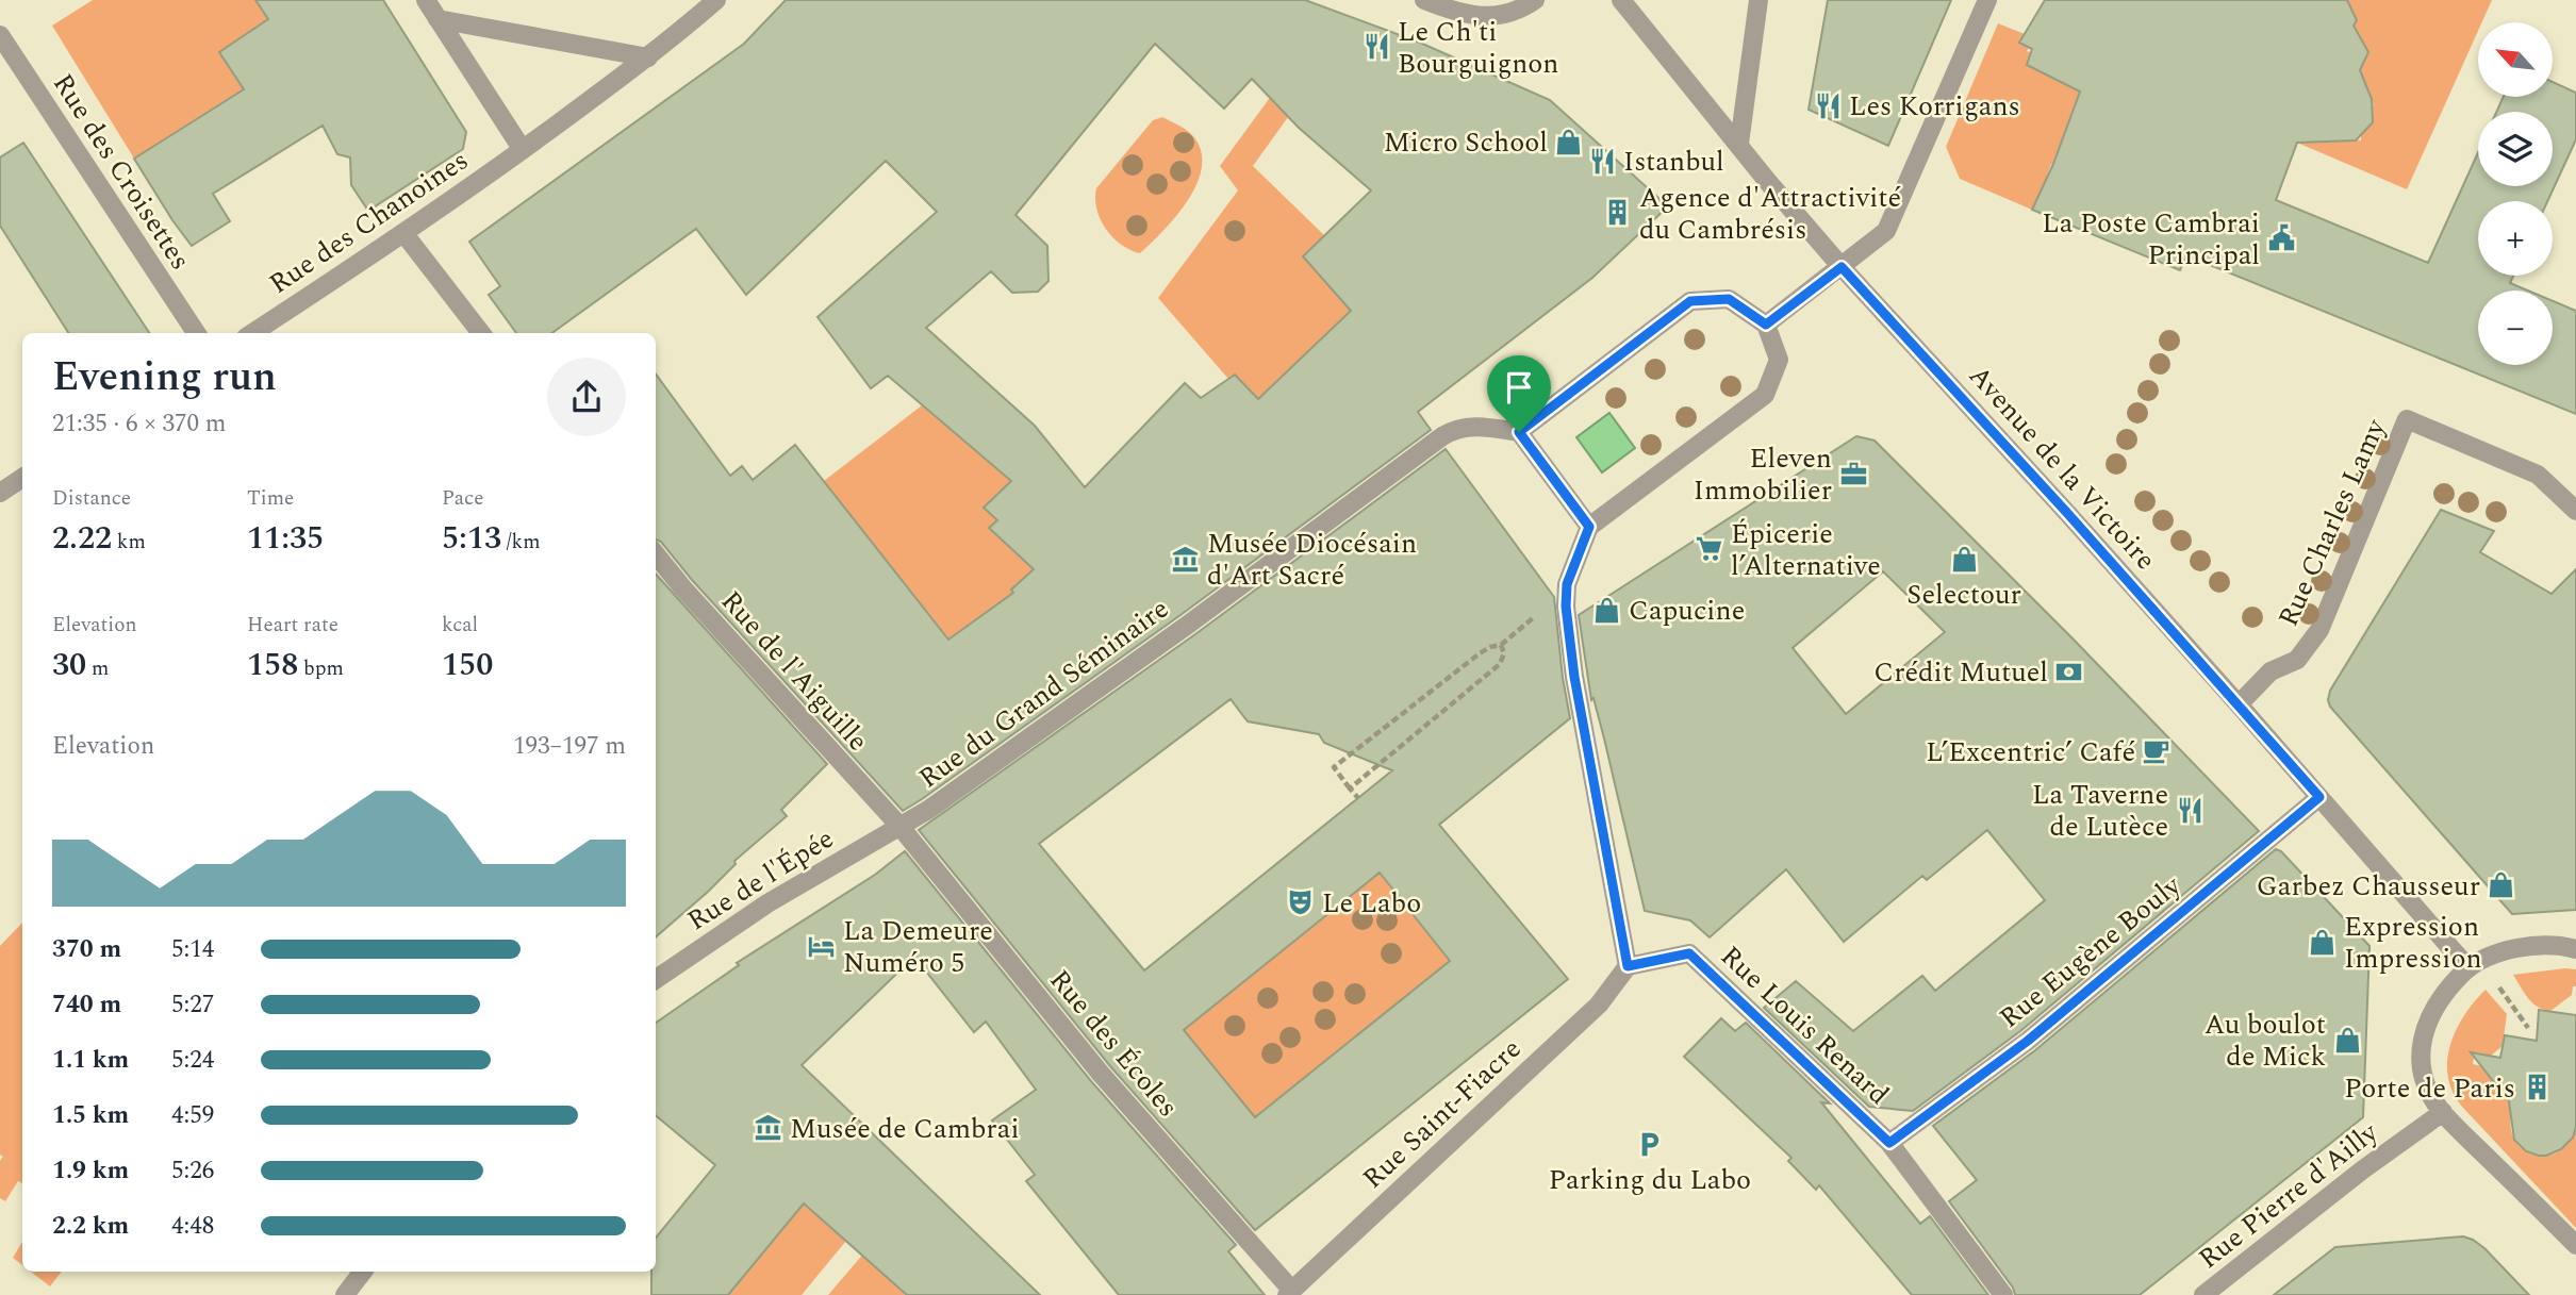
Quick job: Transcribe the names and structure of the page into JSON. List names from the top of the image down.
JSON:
{
  "streets": {
    "street": [
      "Rue des Croisettes",
      "Rue des Chanoines",
      "Avenue de la Victoire",
      "Rue Charles Lamy",
      "Rue de l'Aiguille",
      "Rue du Grand Séminaire",
      "Rue de l'Épée",
      "Rue Eugène Bouly",
      "Rue Louis Renard",
      "Rue des Écoles",
      "Rue Saint-Fiacre",
      "Rue Pierre d'Ailly"
    ]
  },
  "crossings": [
    ["Avenue de la Victoire", "Rue Charles Lamy"],
    ["Avenue de la Victoire", "Rue Eugène Bouly"],
    ["Rue de l'Aiguille", "Rue du Grand Séminaire"],
    ["Rue de l'Aiguille", "Rue de l'Épée"],
    ["Rue de l'Aiguille", "Rue des Écoles"],
    ["Rue du Grand Séminaire", "Rue de l'Épée"],
    ["Rue du Grand Séminaire", "Rue des Écoles"],
    ["Rue de l'Épée", "Rue des Écoles"],
    ["Rue Eugène Bouly", "Rue Louis Renard"],
    ["Rue Louis Renard", "Rue Saint-Fiacre"],
    ["Rue des Écoles", "Rue Saint-Fiacre"]
  ],
  "places": {
    "restaurant": [
      "Le Ch'ti Bourguignon",
      "Les Korrigans",
      "Istanbul",
      "La Taverne de Lutèce"
    ],
    "shop": [
      "Micro School",
      "Selectour",
      "Capucine",
      "Garbez Chausseur",
      "Expression Impression",
      "Au boulot de Mick"
    ],
    "building": ["Agence d'Attractivité du Cambrésis", "Porte de Paris"],
    "public building": ["La Poste Cambrai Principal"],
    "office": ["Eleven Immobilier"],
    "supermarket": ["Épicerie l’Alternative"],
    "museum": ["Musée Diocésain d'Art Sacré", "Musée de Cambrai"],
    "bank": ["Crédit Mutuel"],
    "cafe": ["L’Excentric’ Café"],
    "theatre": ["Le Labo"],
    "hotel": ["La Demeure Numéro 5"],
    "parking": ["Parking du Labo"]
  },
  "north": "top left",
  "page": {
    "map_buttons": ["+", "−"],
    "heading": ["Evening run", "21:35 · 6 × 370 m"],
    "stats": [
      ["Distance", "2.22 km"],
      ["Time", "11:35"],
      ["Pace", "5:13 /km"],
      ["Elevation", "30 m"],
      ["Heart rate", "158 bpm"],
      ["kcal", "150"]
    ],
    "chart": ["Elevation", "193–197 m"],
    "list": [
      {
        "name": "370 m",
        "note": "5:14"
      },
      {
        "name": "740 m",
        "note": "5:27"
      },
      {
        "name": "1.1 km",
        "note": "5:24"
      },
      {
        "name": "1.5 km",
        "note": "4:59"
      },
      {
        "name": "1.9 km",
        "note": "5:26"
      },
      {
        "name": "2.2 km",
        "note": "4:48"
      }
    ]
  }
}
